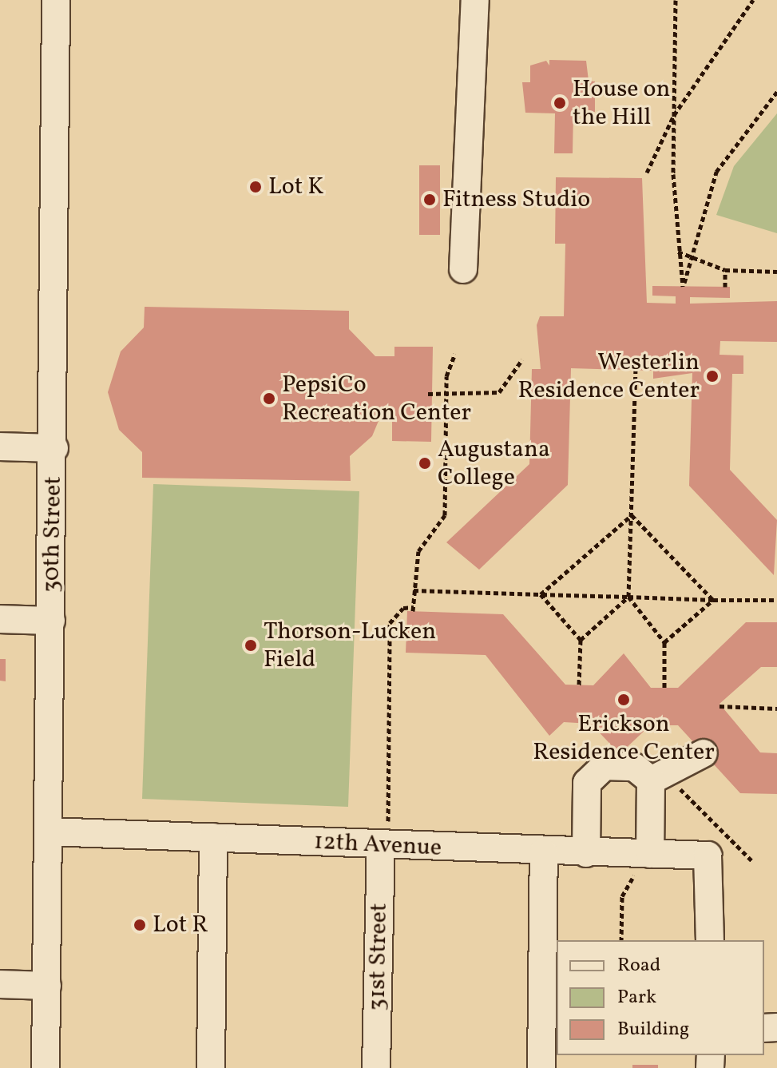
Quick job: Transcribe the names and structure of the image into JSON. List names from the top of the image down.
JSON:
{
  "streets": {
    "street": ["30th Street", "12th Avenue", "31st Street"]
  },
  "crossings": [
    ["30th Street", "12th Avenue"],
    ["12th Avenue", "31st Street"]
  ],
  "places": [
    "House on the Hill",
    "Lot K",
    "Fitness Studio",
    "Westerlin Residence Center",
    "PepsiCo Recreation Center",
    "Augustana College",
    "Thorson-Lucken Field",
    "Erickson Residence Center",
    "Lot R"
  ],
  "legend": ["Road", "Park", "Building"]
}
